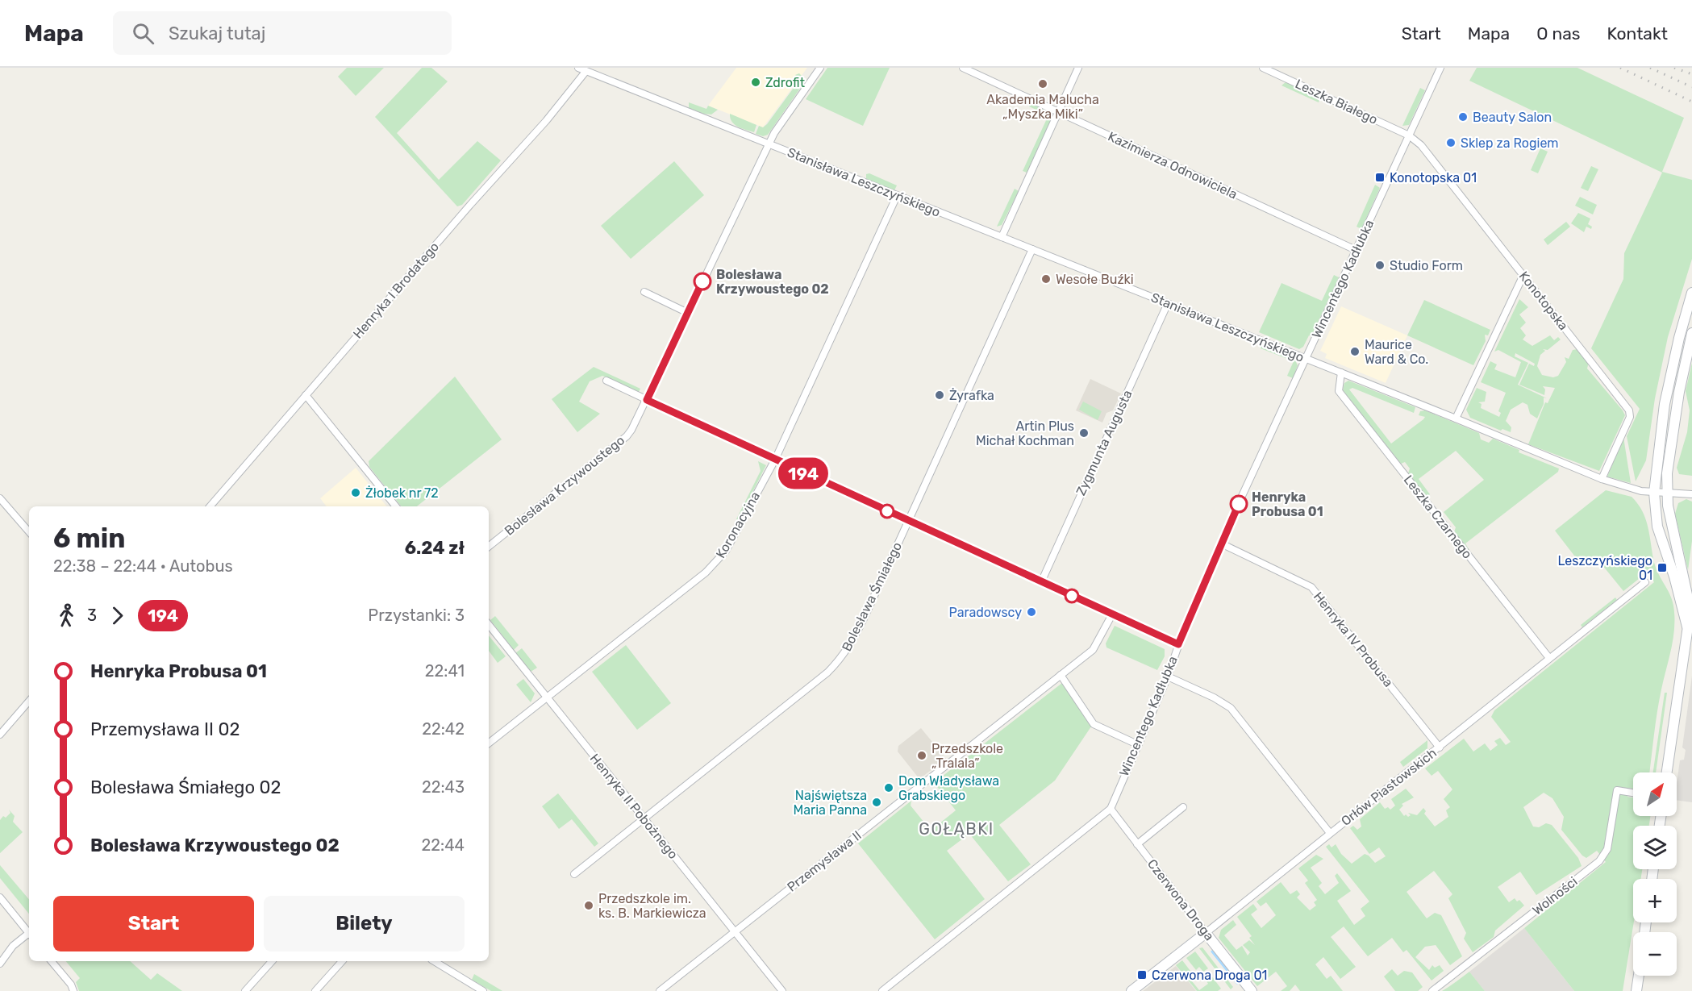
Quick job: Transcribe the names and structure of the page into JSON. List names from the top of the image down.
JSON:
{
  "streets": {
    "street": [
      "Leszka Białego",
      "Kazimierza Odnowiciela",
      "Stanisława Leszczyńskiego",
      "Wincentego Kadłubka",
      "Henryka I Brodatego",
      "Konotopska",
      "Zygmunta Augusta",
      "Bolesława Krzywoustego",
      "Leszka Czarnego",
      "Koronacyjna",
      "Bolesława Śmiałego",
      "Henryka IV Probusa",
      "Orłów Piastowskich",
      "Henryka II Pobożnego",
      "Przemysława II",
      "Wolności",
      "Czerwona Droga"
    ]
  },
  "crossings": [
    ["Leszka Białego", "Wincentego Kadłubka"],
    ["Leszka Białego", "Konotopska"],
    ["Kazimierza Odnowiciela", "Wincentego Kadłubka"],
    ["Stanisława Leszczyńskiego", "Wincentego Kadłubka"],
    ["Stanisława Leszczyńskiego", "Henryka I Brodatego"],
    ["Stanisława Leszczyńskiego", "Konotopska"],
    ["Stanisława Leszczyńskiego", "Zygmunta Augusta"],
    ["Stanisława Leszczyńskiego", "Bolesława Krzywoustego"],
    ["Stanisława Leszczyńskiego", "Leszka Czarnego"],
    ["Stanisława Leszczyńskiego", "Koronacyjna"],
    ["Stanisława Leszczyńskiego", "Bolesława Śmiałego"],
    ["Wincentego Kadłubka", "Konotopska"],
    ["Wincentego Kadłubka", "Henryka IV Probusa"],
    ["Wincentego Kadłubka", "Czerwona Droga"],
    ["Leszka Czarnego", "Orłów Piastowskich"],
    ["Koronacyjna", "Henryka II Pobożnego"],
    ["Bolesława Śmiałego", "Henryka II Pobożnego"],
    ["Henryka IV Probusa", "Orłów Piastowskich"],
    ["Orłów Piastowskich", "Czerwona Droga"],
    ["Henryka II Pobożnego", "Przemysława II"]
  ],
  "districts": ["GOŁĄBKI"],
  "places": {
    "other": [
      "Zdrofit",
      "Akademia Malucha „Myszka Miki”",
      "Beauty Salon",
      "Sklep za Rogiem",
      "Studio Form",
      "Wesołe Buźki",
      "Bolesława Krzywoustego 02",
      "Maurice Ward & Co.",
      "Żyrafka",
      "Artin Plus Michał Kochman",
      "Żłobek nr 72",
      "Henryka Probusa 01",
      "Paradowscy",
      "Przedszkole „Tralala”",
      "Dom Władysława Grabskiego",
      "Najświętsza Maria Panna",
      "Przedszkole im. ks. B. Markiewicza"
    ],
    "transit": ["Konotopska 01", "Leszczyńskiego 01", "Czerwona Droga 01"]
  },
  "lines": ["bus line 194"],
  "north": "top right",
  "page": {
    "header": "Mapa",
    "search": "Szukaj tutaj",
    "nav": [
      "Start",
      "Mapa",
      "O nas",
      "Kontakt"
    ],
    "on_map": "194",
    "heading": ["6 min", "22:38 – 22:44 · Autobus", "6.24 zł"],
    "legs": ["3", "194", "Przystanki: 3"],
    "list": [
      {
        "name": "Henryka Probusa 01",
        "value": "22:41"
      },
      {
        "name": "Przemysława II 02",
        "value": "22:42"
      },
      {
        "name": "Bolesława Śmiałego 02",
        "value": "22:43"
      },
      {
        "name": "Bolesława Krzywoustego 02",
        "value": "22:44"
      }
    ],
    "map_buttons": ["+", "−"],
    "buttons": ["Start", "Bilety"]
  }
}
